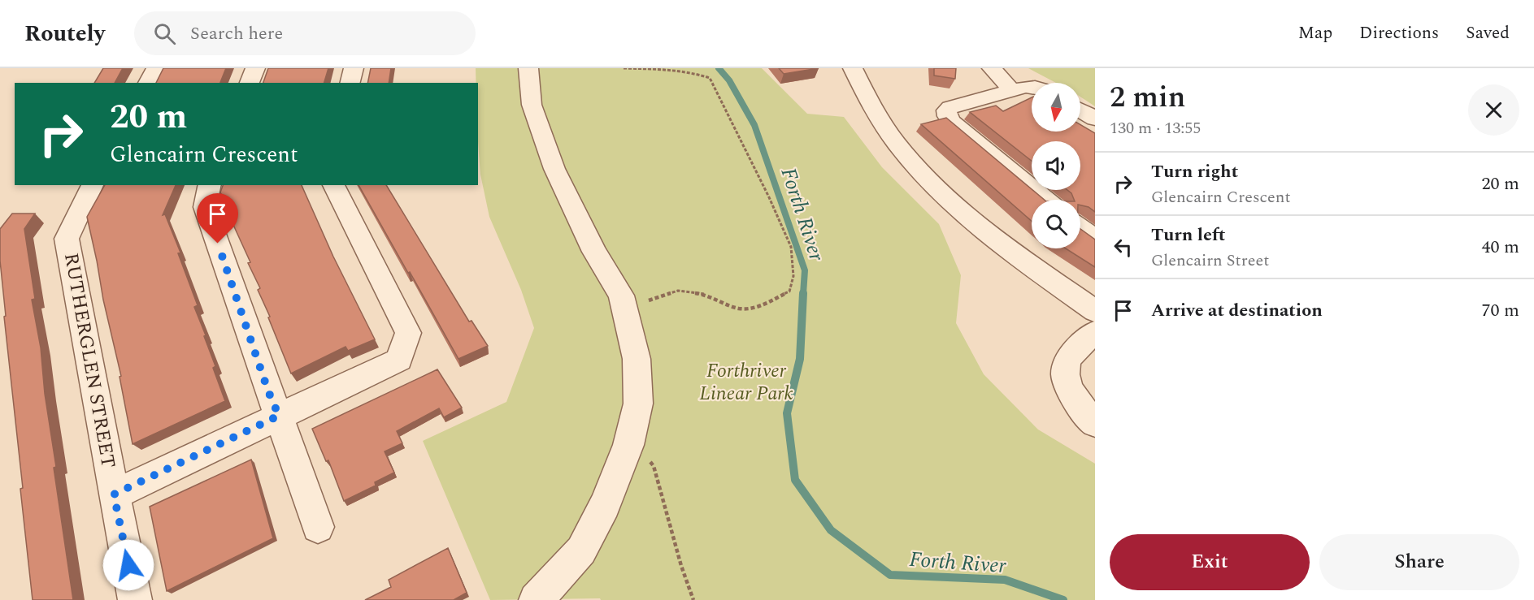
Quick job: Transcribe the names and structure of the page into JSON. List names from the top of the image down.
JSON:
{
  "streets": {
    "street": ["RUTHERGLEN STREET"]
  },
  "water": ["Forth River"],
  "parks": ["Forthriver Linear Park"],
  "north": "bottom",
  "page": {
    "header": "Routely",
    "search": "Search here",
    "nav": ["Map", "Directions", "Saved"],
    "heading": ["2 min", "130 m · 13:55"],
    "turn": ["20 m", "Glencairn Crescent"],
    "list": [
      {
        "name": "Turn right",
        "note": "Glencairn Crescent",
        "value": "20 m"
      },
      {
        "name": "Turn left",
        "note": "Glencairn Street",
        "value": "40 m"
      },
      {
        "name": "Arrive at destination",
        "value": "70 m"
      }
    ],
    "buttons": ["Exit", "Share"]
  }
}
